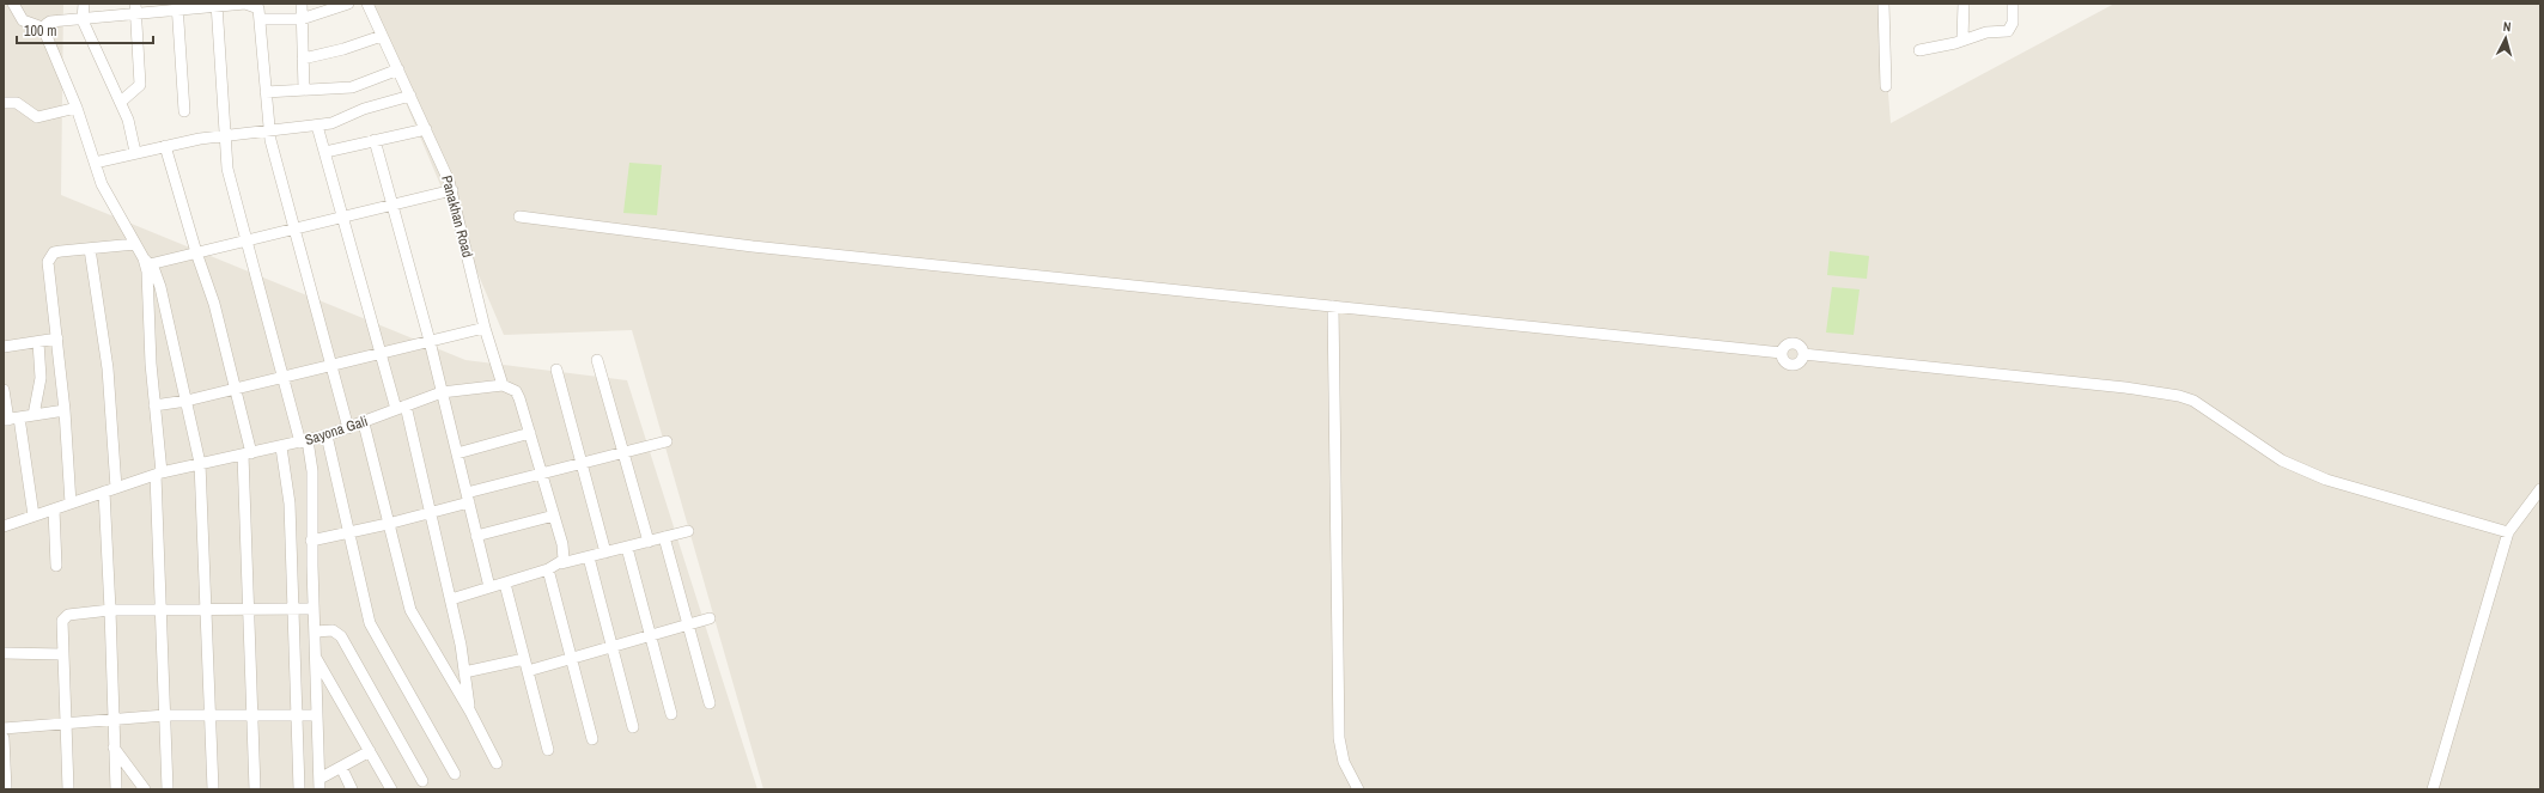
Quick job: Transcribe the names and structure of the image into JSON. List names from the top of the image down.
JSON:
{
  "streets": {
    "street": ["Panakhan Road", "Sayona Gali"]
  },
  "crossings": [
    ["Panakhan Road", "Sayona Gali"]
  ],
  "scale_bar": "100 m",
  "north": "top"
}
